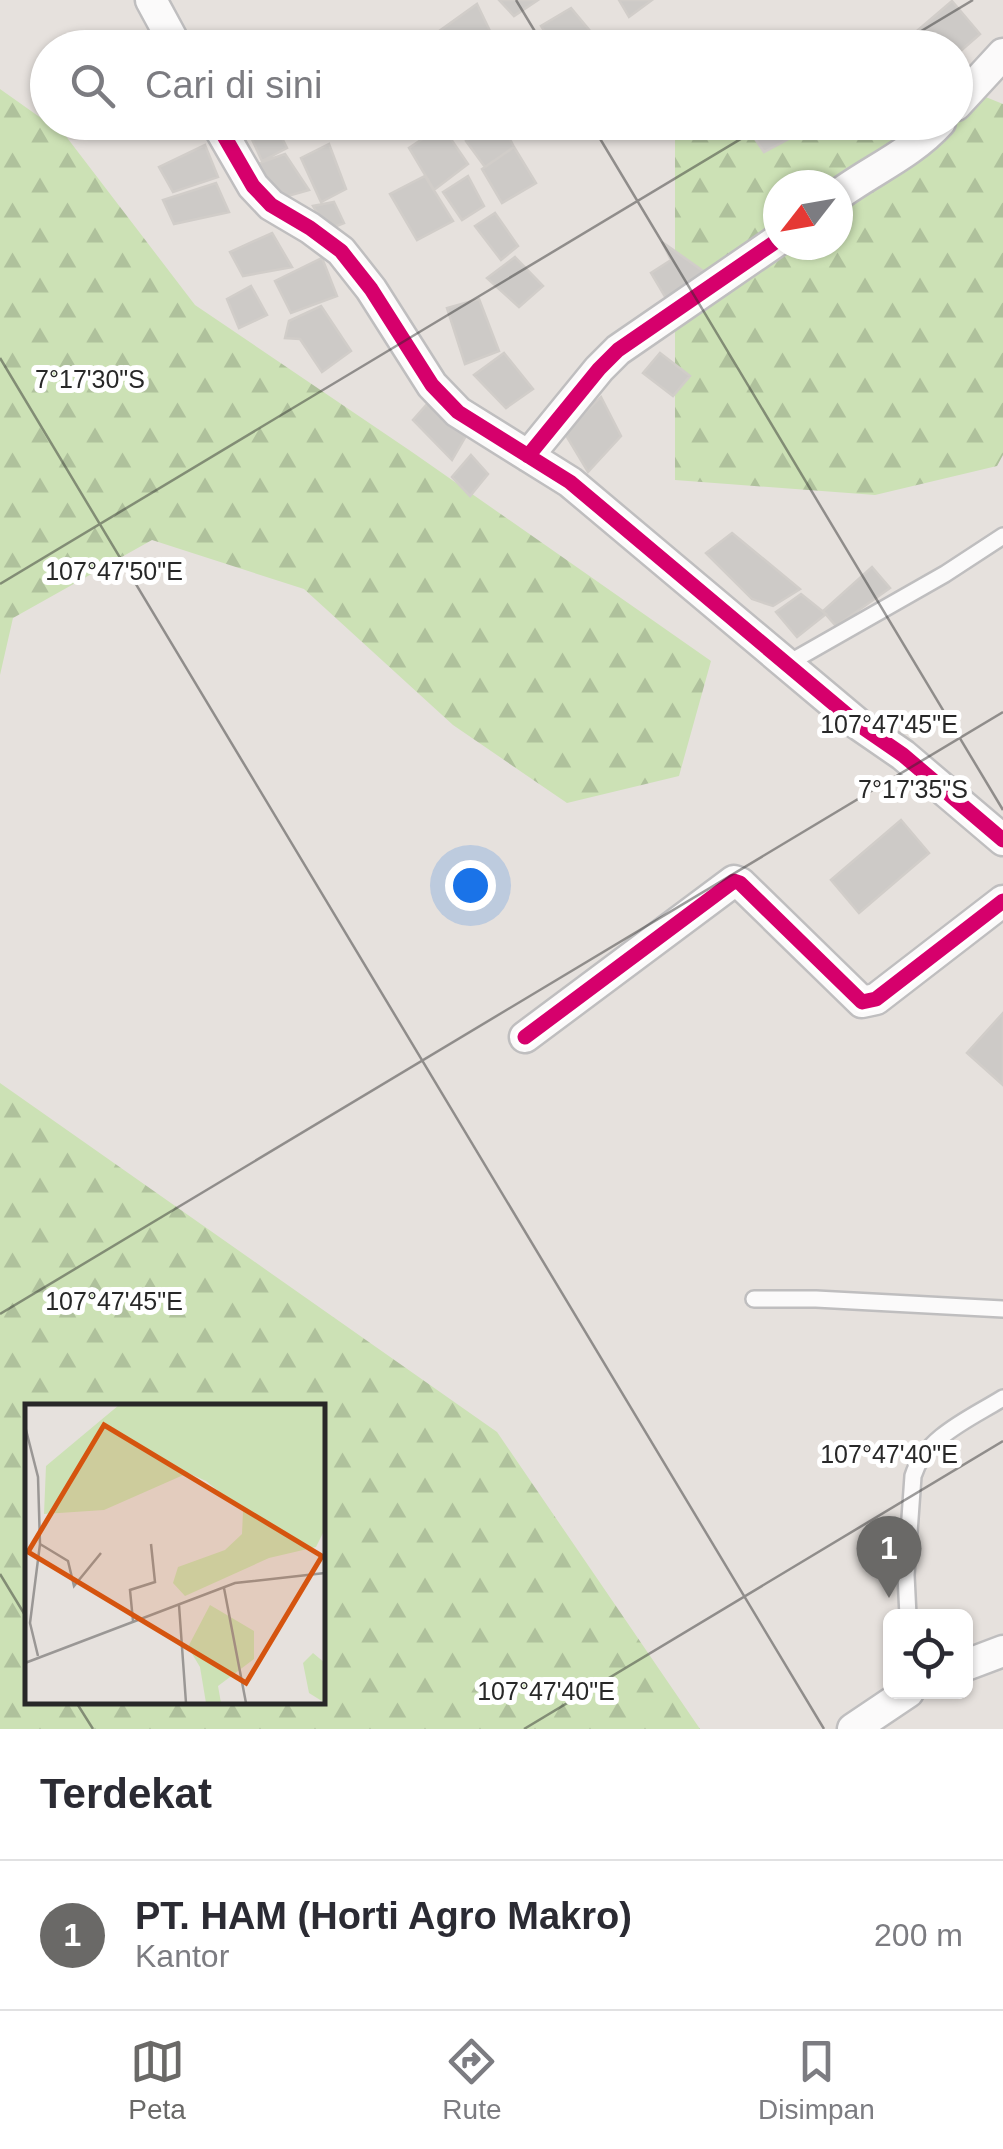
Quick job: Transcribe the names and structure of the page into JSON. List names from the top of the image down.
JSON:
{
  "north": "bottom left",
  "page": {
    "search": "Cari di sini",
    "pins": "1",
    "heading": "Terdekat",
    "list": [
      {
        "mark": "1",
        "name": "PT. HAM (Horti Agro Makro)",
        "note": "Kantor",
        "value": "200 m"
      }
    ],
    "nav": ["Peta", "Rute", "Disimpan"]
  },
  "coordinates": [
    "7°17'30\"S",
    "107°47'50\"E",
    "107°47'45\"E",
    "7°17'35\"S",
    "107°47'40\"E"
  ]
}
